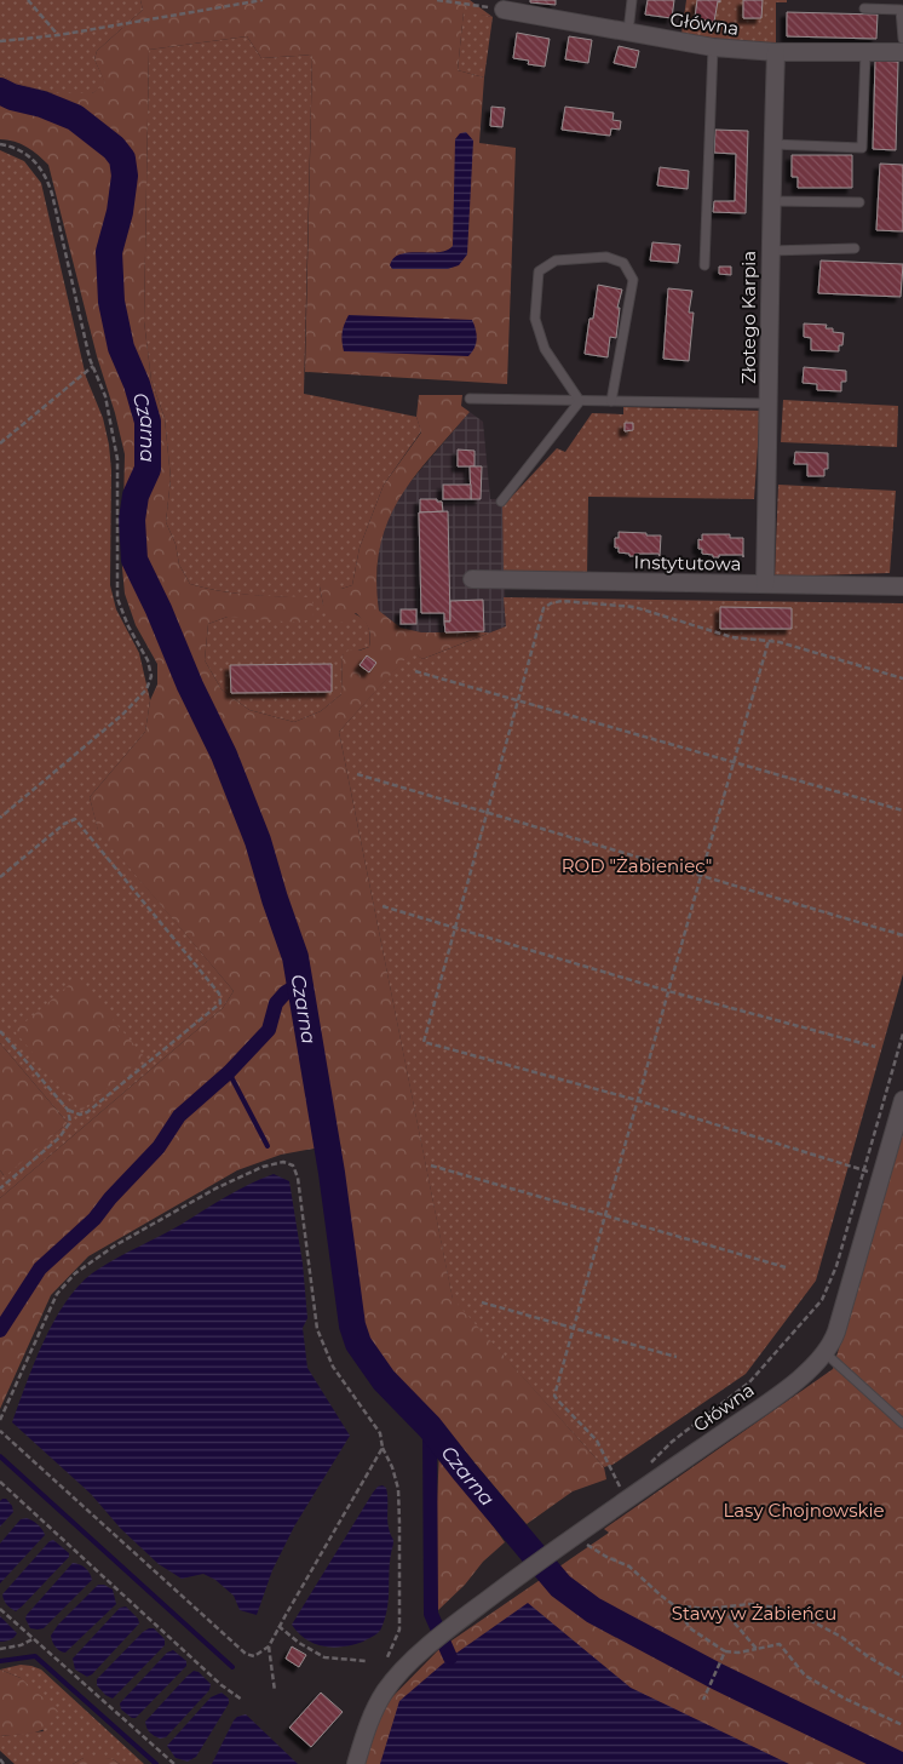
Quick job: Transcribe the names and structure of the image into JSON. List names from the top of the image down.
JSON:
{
  "streets": {
    "street": ["Główna", "Złotego Karpia", "Instytutowa"]
  },
  "crossings": [
    ["Główna", "Złotego Karpia"],
    ["Złotego Karpia", "Instytutowa"]
  ],
  "water": ["Czarna"],
  "parks": ["ROD \"Żabieniec\"", "Lasy Chojnowskie", "Stawy w Żabieńcu"]
}
